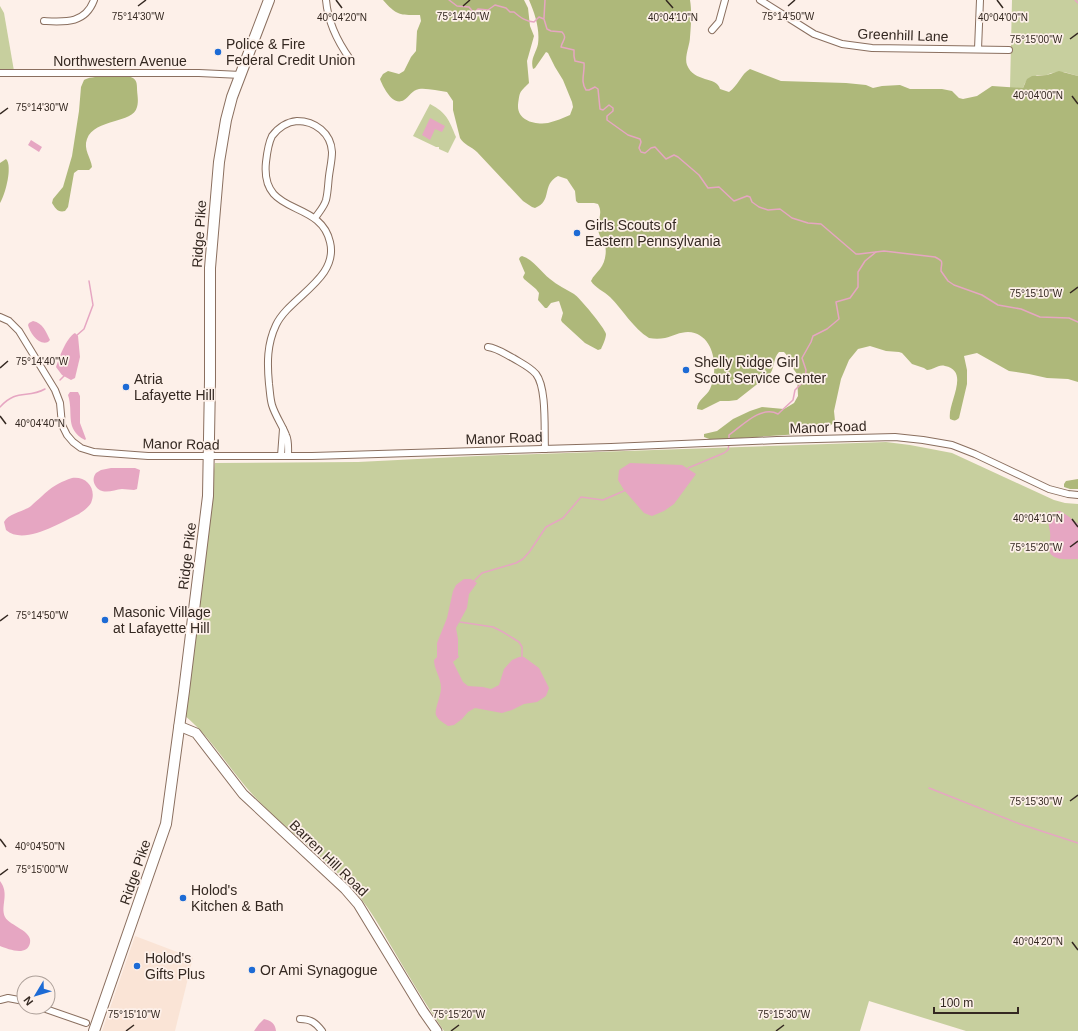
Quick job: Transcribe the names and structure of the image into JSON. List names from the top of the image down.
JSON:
{
  "streets": {
    "main road": ["Ridge Pike"],
    "street": [
      "Greenhill Lane",
      "Northwestern Avenue",
      "Manor Road",
      "Barren Hill Road"
    ]
  },
  "crossings": [
    ["Northwestern Avenue", "Ridge Pike"],
    ["Ridge Pike", "Manor Road"],
    ["Ridge Pike", "Barren Hill Road"]
  ],
  "places": [
    "Police & Fire Federal Credit Union",
    "Girls Scouts of Eastern Pennsylvania",
    "Shelly Ridge Girl Scout Service Center",
    "Atria Lafayette Hill",
    "Masonic Village at Lafayette Hill",
    "Holod's Kitchen & Bath",
    "Holod's Gifts Plus",
    "Or Ami Synagogue"
  ],
  "scale_bar": "100 m",
  "north": "bottom left",
  "coordinates": [
    "75°14'50\"W",
    "75°14'30\"W",
    "75°14'40\"W",
    "40°04'20\"N",
    "40°04'10\"N",
    "40°04'00\"N",
    "75°15'00\"W",
    "75°15'10\"W",
    "40°04'40\"N",
    "75°15'20\"W",
    "75°15'30\"W",
    "40°04'50\"N"
  ]
}
